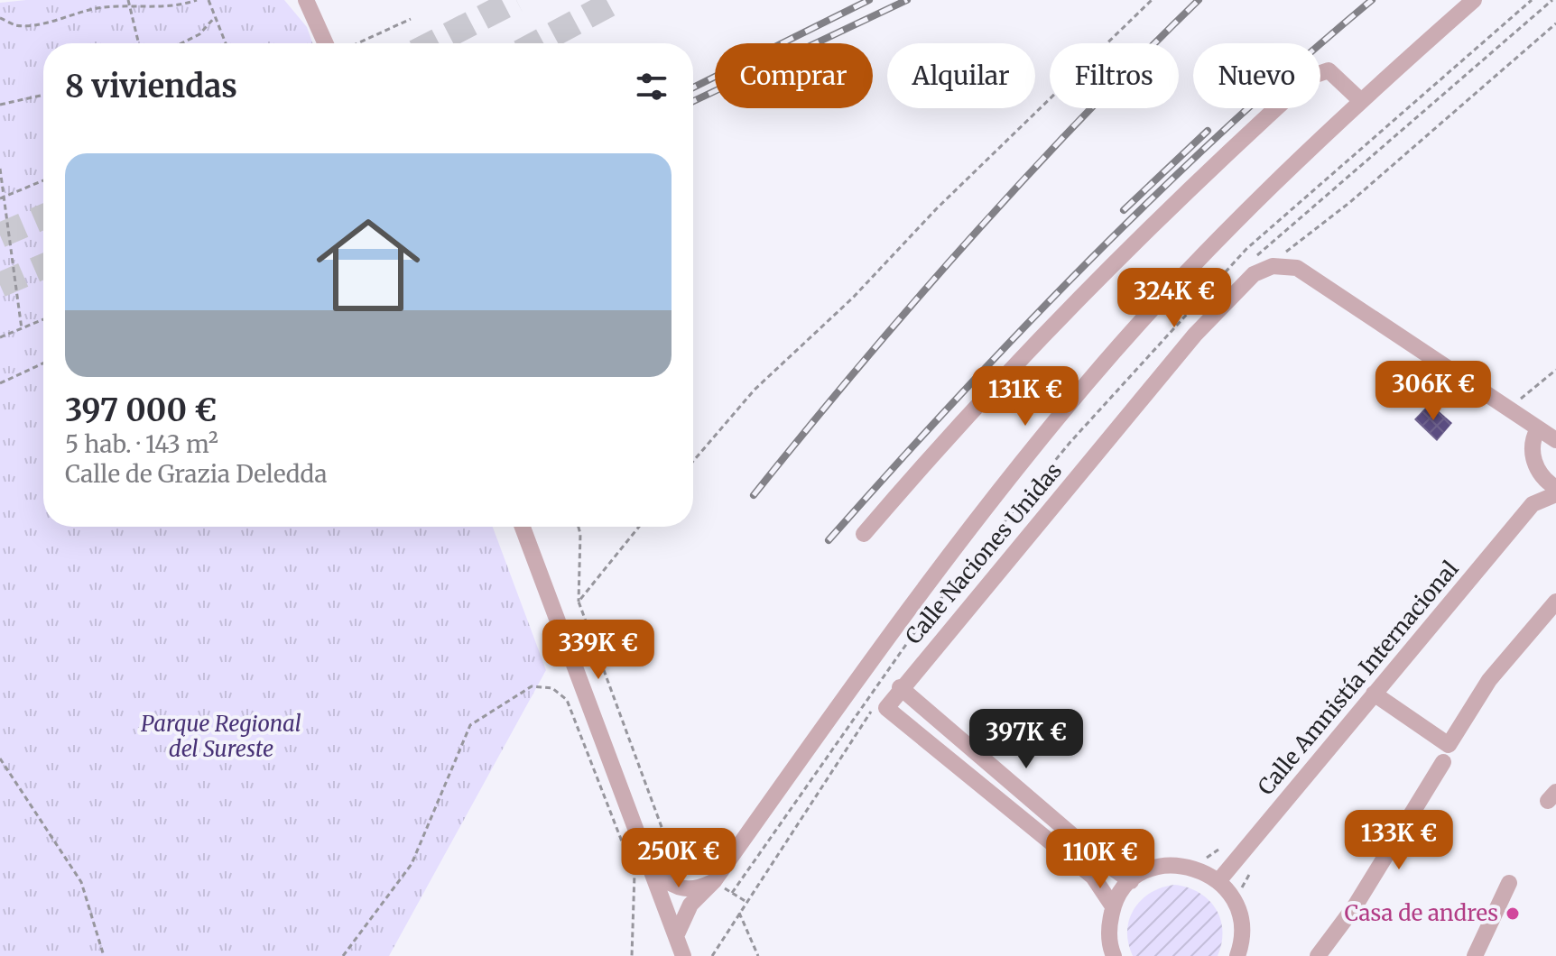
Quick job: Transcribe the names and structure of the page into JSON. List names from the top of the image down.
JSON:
{
  "streets": {
    "street": ["Calle Naciones Unidas", "Calle Amnistía Internacional"]
  },
  "parks": ["Parque Regional del Sureste"],
  "places": ["Casa de andres"],
  "page": {
    "chip": [
      "Comprar",
      "Alquilar",
      "Filtros",
      "Nuevo"
    ],
    "heading": "8 viviendas",
    "list": [
      {
        "name": "397 000 €",
        "note": "5 hab. · 143 m² · Calle de Grazia Deledda"
      }
    ],
    "price": [
      "324K €",
      "306K €",
      "131K €",
      "339K €",
      "397K €",
      "133K €",
      "250K €",
      "110K €"
    ]
  }
}
